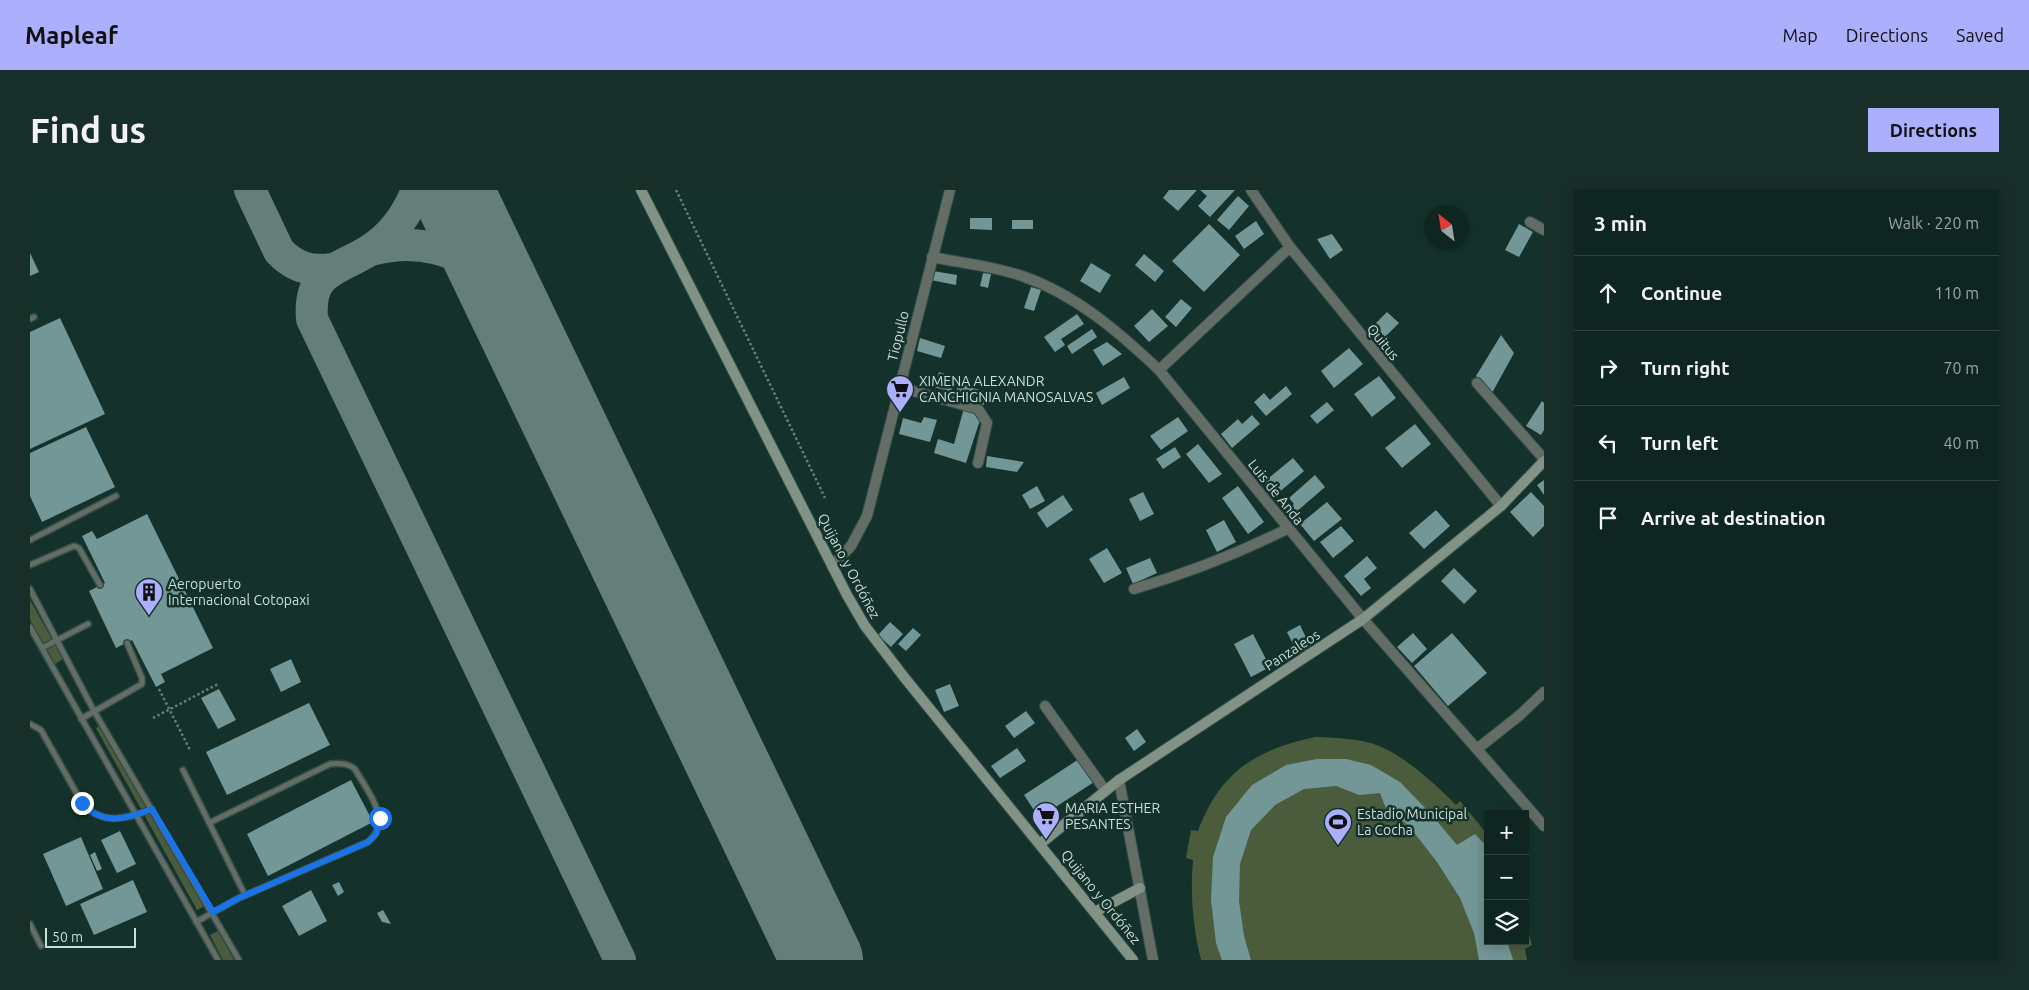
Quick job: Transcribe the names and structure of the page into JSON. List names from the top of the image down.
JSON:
{
  "streets": {
    "street": [
      "Tiopullo",
      "Quitus",
      "Luis de Anda",
      "Quijano y Ordóñez",
      "Panzaleos"
    ]
  },
  "crossings": [
    ["Tiopullo", "Luis de Anda"],
    ["Tiopullo", "Quijano y Ordóñez"],
    ["Quitus", "Panzaleos"],
    ["Luis de Anda", "Panzaleos"],
    ["Quijano y Ordóñez", "Panzaleos"]
  ],
  "places": {
    "supermarket": ["XIMENA ALEXANDR CANCHIGNIA MANOSALVAS", "MARIA ESTHER PESANTES"],
    "building": ["Aeropuerto Internacional Cotopaxi"],
    "sports": ["Estadio Municipal La Cocha"]
  },
  "scale_bar": "50 m",
  "north": "top left",
  "page": {
    "header": "Mapleaf",
    "nav": ["Map", "Directions", "Saved"],
    "buttons": "Directions",
    "title": "Find us",
    "heading": ["3 min", "Walk · 220 m"],
    "list": [
      ["Continue", "110 m"],
      ["Turn right", "70 m"],
      ["Turn left", "40 m"],
      "Arrive at destination"
    ],
    "map_buttons": ["+", "−"],
    "scale": "50 m"
  }
}
